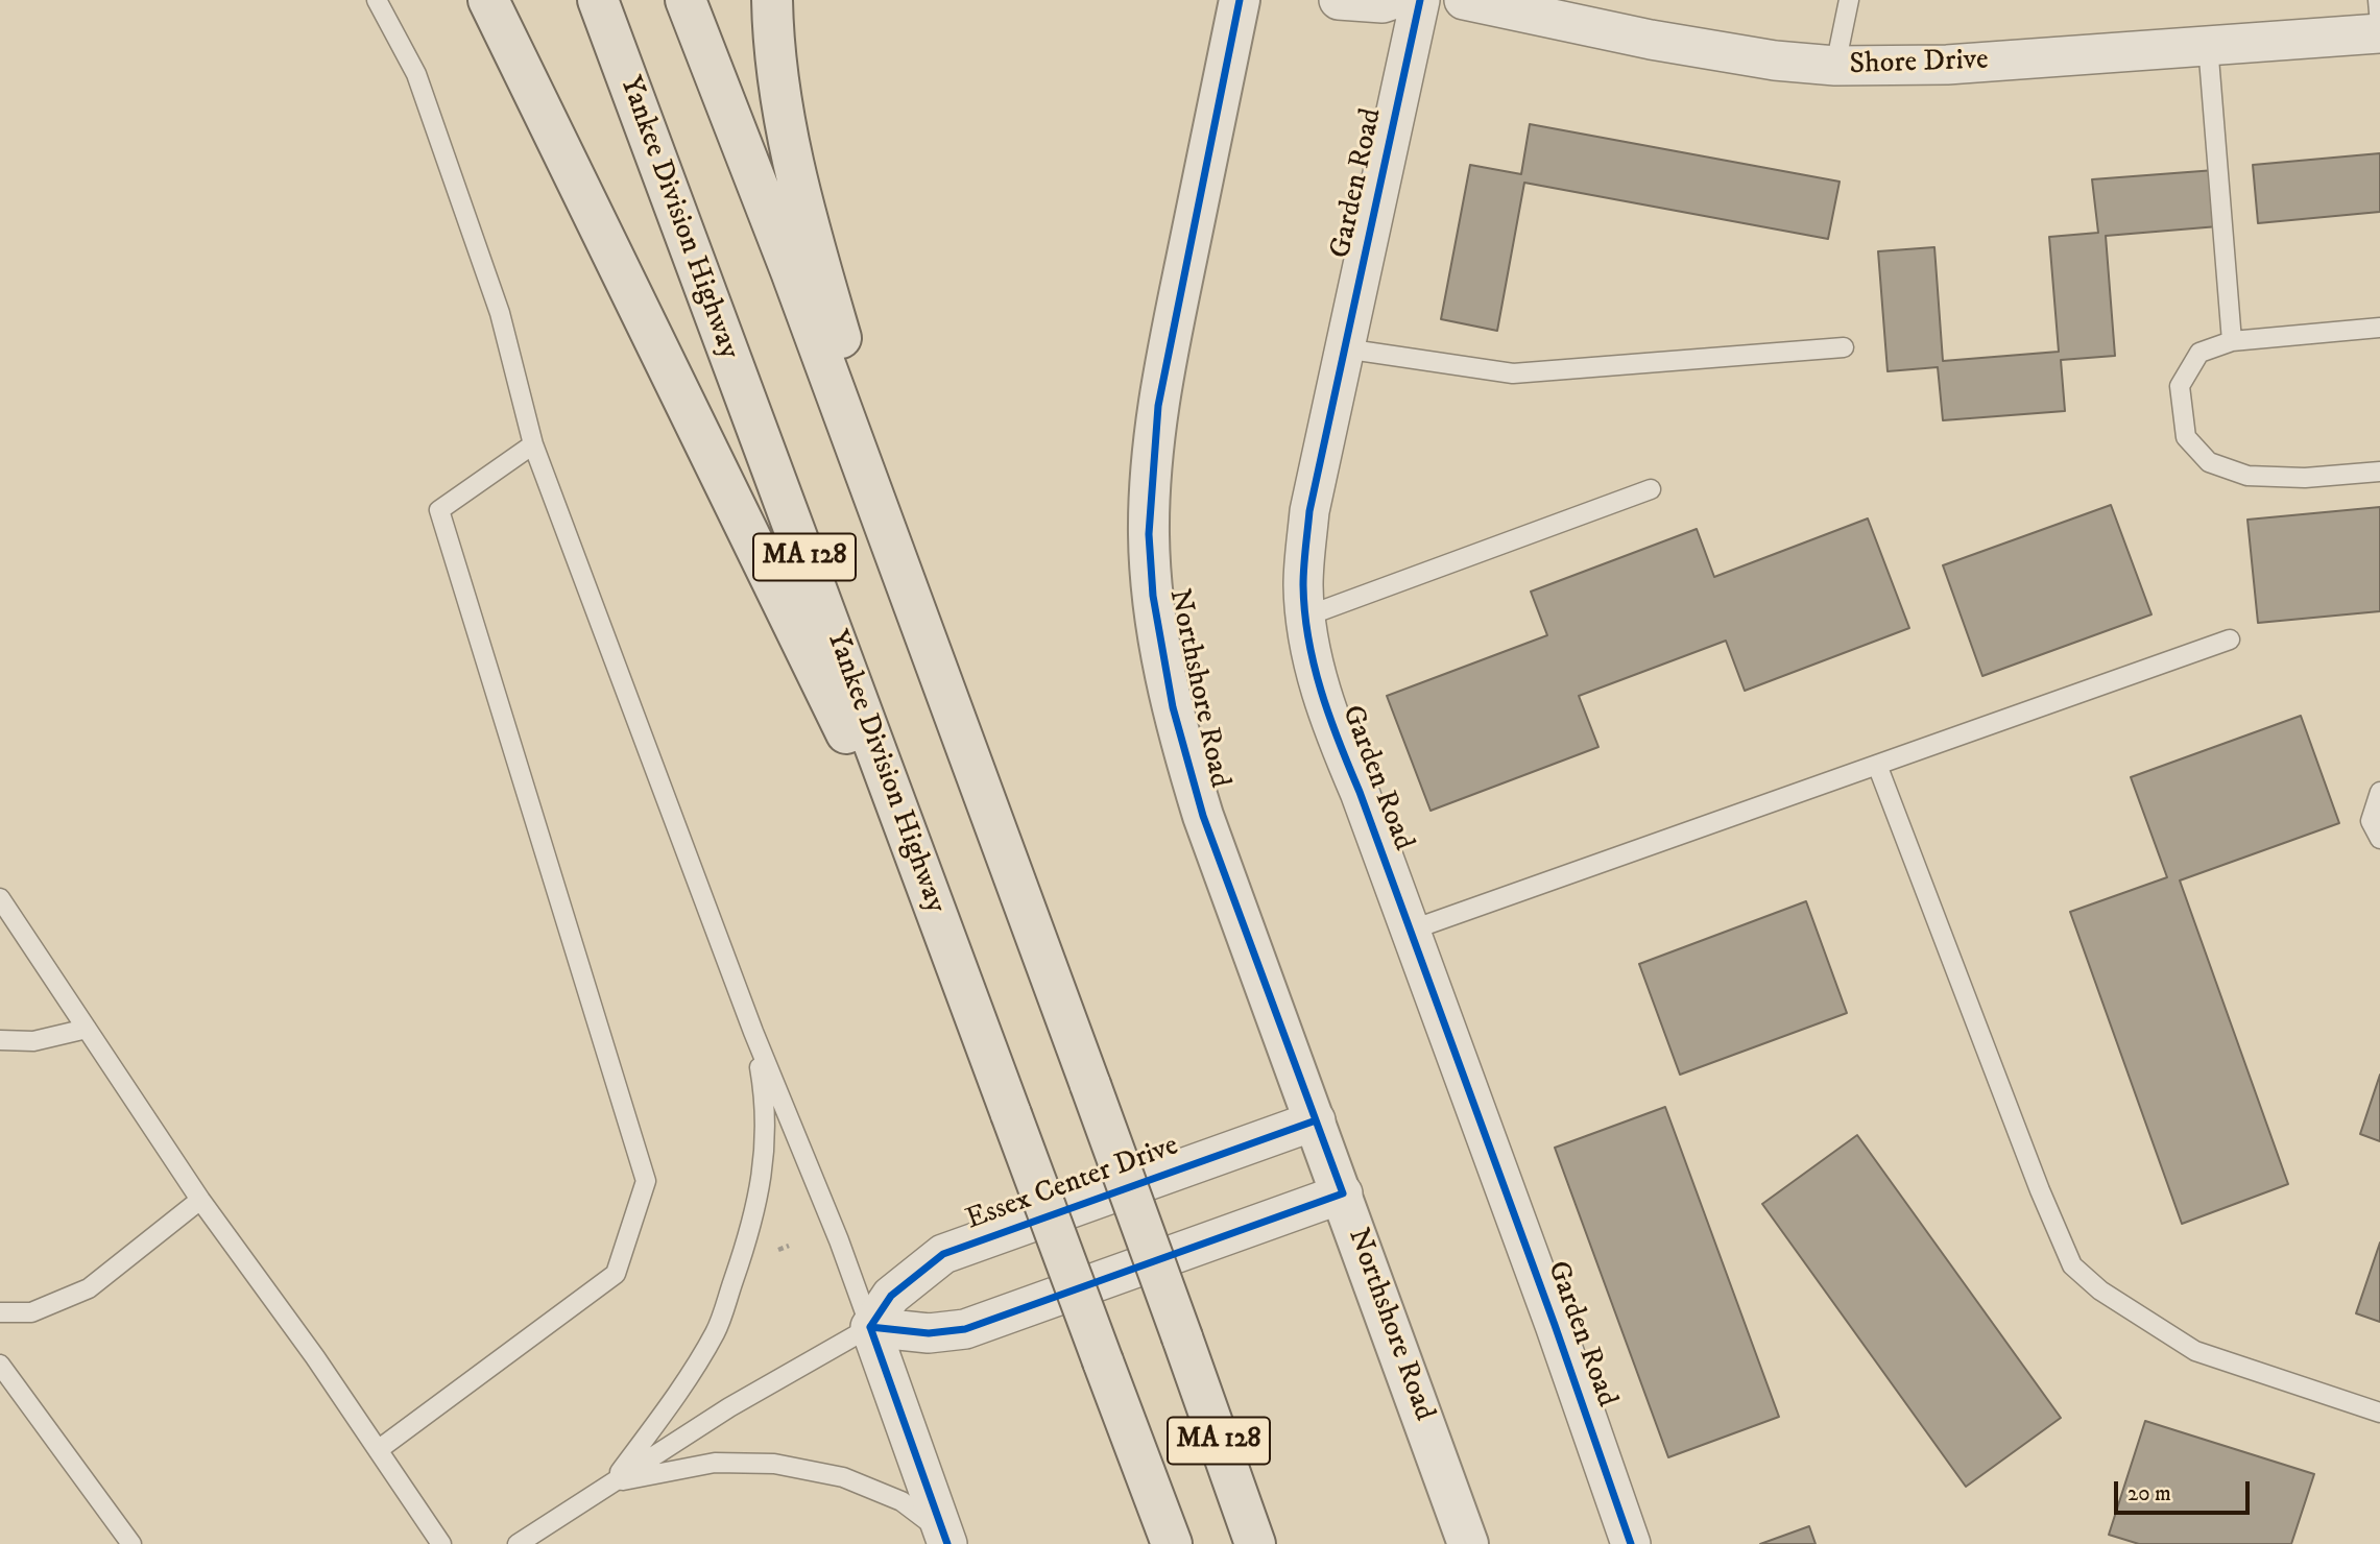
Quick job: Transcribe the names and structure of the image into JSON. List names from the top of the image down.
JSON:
{
  "streets": {
    "highway": ["Yankee Division Highway", "MA 128"],
    "street": [
      "Shore Drive",
      "Garden Road",
      "Northshore Road",
      "Essex Center Drive"
    ]
  },
  "crossings": [
    ["Northshore Road", "Essex Center Drive"]
  ],
  "scale_bar": "20 m"
}
